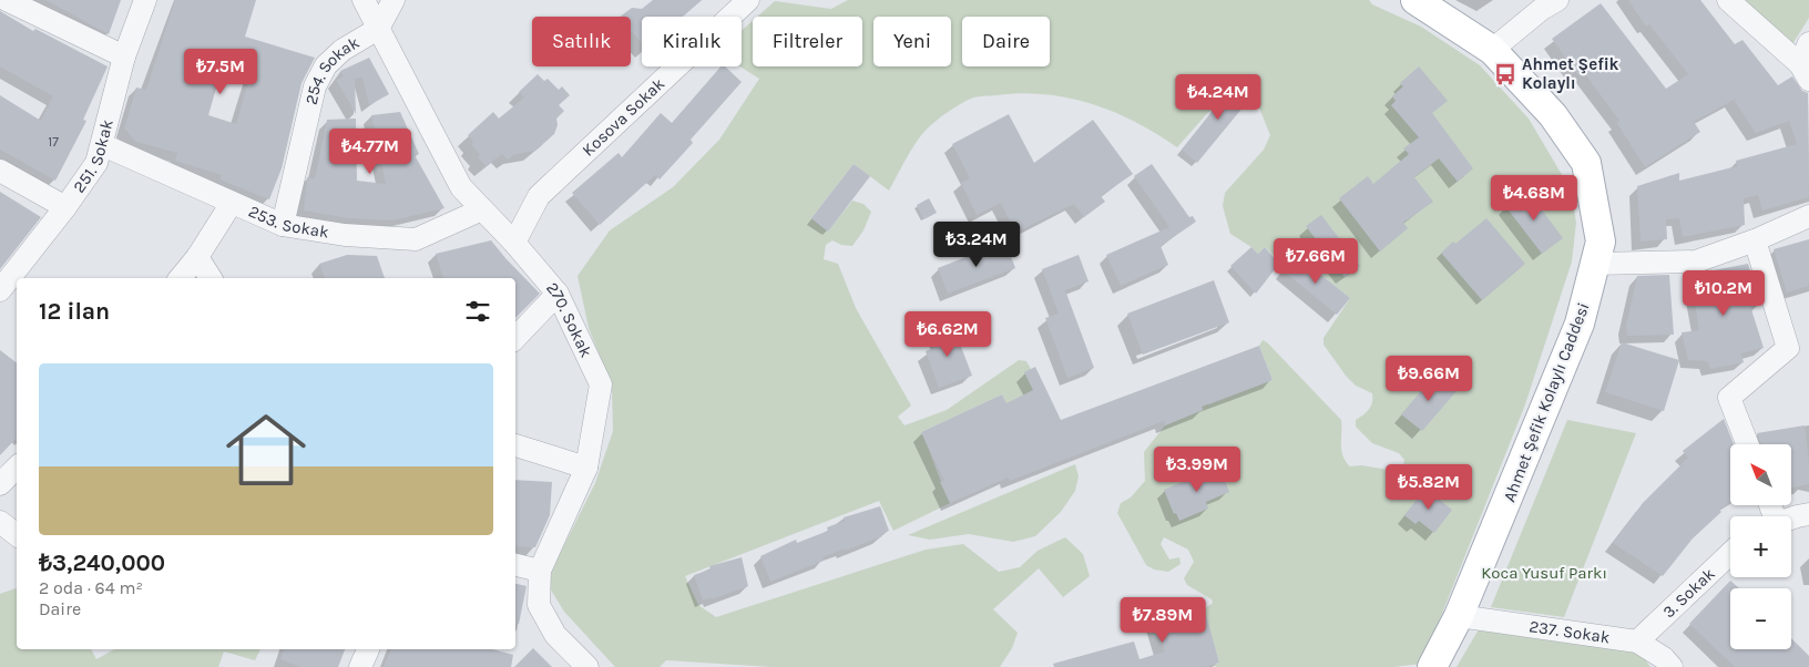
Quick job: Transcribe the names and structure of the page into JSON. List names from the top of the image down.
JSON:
{
  "streets": {
    "main road": ["Ahmet Şefik Kolaylı Caddesi"],
    "street": [
      "254. Sokak",
      "Kosova Sokak",
      "251. Sokak",
      "253. Sokak",
      "270. Sokak",
      "3. Sokak",
      "237. Sokak"
    ]
  },
  "crossings": [
    ["254. Sokak", "253. Sokak"],
    ["254. Sokak", "270. Sokak"],
    ["Kosova Sokak", "270. Sokak"],
    ["251. Sokak", "253. Sokak"],
    ["253. Sokak", "270. Sokak"],
    ["Ahmet Şefik Kolaylı Caddesi", "237. Sokak"],
    ["3. Sokak", "237. Sokak"]
  ],
  "parks": ["Koca Yusuf Parkı"],
  "places": {
    "bus stop": ["Ahmet Şefik Kolaylı"]
  },
  "house_numbers": ["17"],
  "north": "top left",
  "page": {
    "chip": [
      "Satılık",
      "Kiralık",
      "Filtreler",
      "Yeni",
      "Daire"
    ],
    "price": [
      "₺7.5M",
      "₺4.24M",
      "₺4.77M",
      "₺4.68M",
      "₺3.24M",
      "₺7.66M",
      "₺10.2M",
      "₺6.62M",
      "₺9.66M",
      "₺3.99M",
      "₺5.82M",
      "₺7.89M"
    ],
    "heading": "12 ilan",
    "list": [
      {
        "name": "₺3,240,000",
        "note": "2 oda · 64 m² · Daire"
      }
    ],
    "map_buttons": ["+", "−"]
  }
}
